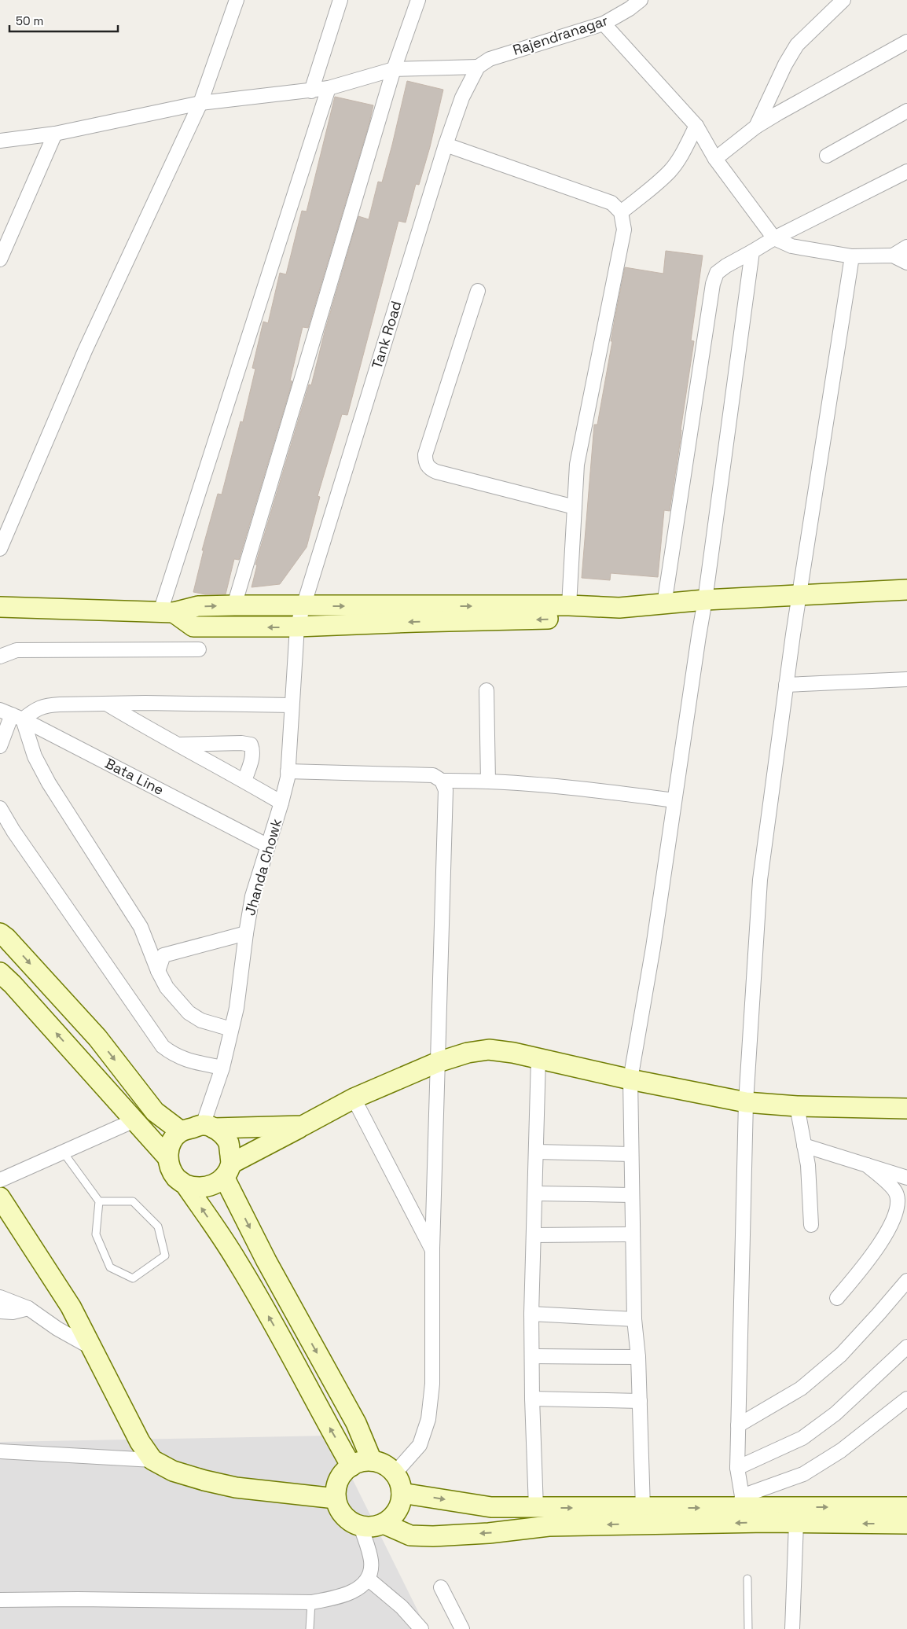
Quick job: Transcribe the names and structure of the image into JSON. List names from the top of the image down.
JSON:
{
  "streets": {
    "street": [
      "Rajendranagar",
      "Tank Road",
      "Bata Line",
      "Jhanda Chowk"
    ]
  },
  "crossings": [
    ["Rajendranagar", "Tank Road"],
    ["Tank Road", "Jhanda Chowk"],
    ["Bata Line", "Jhanda Chowk"]
  ],
  "scale_bar": "50 m"
}
